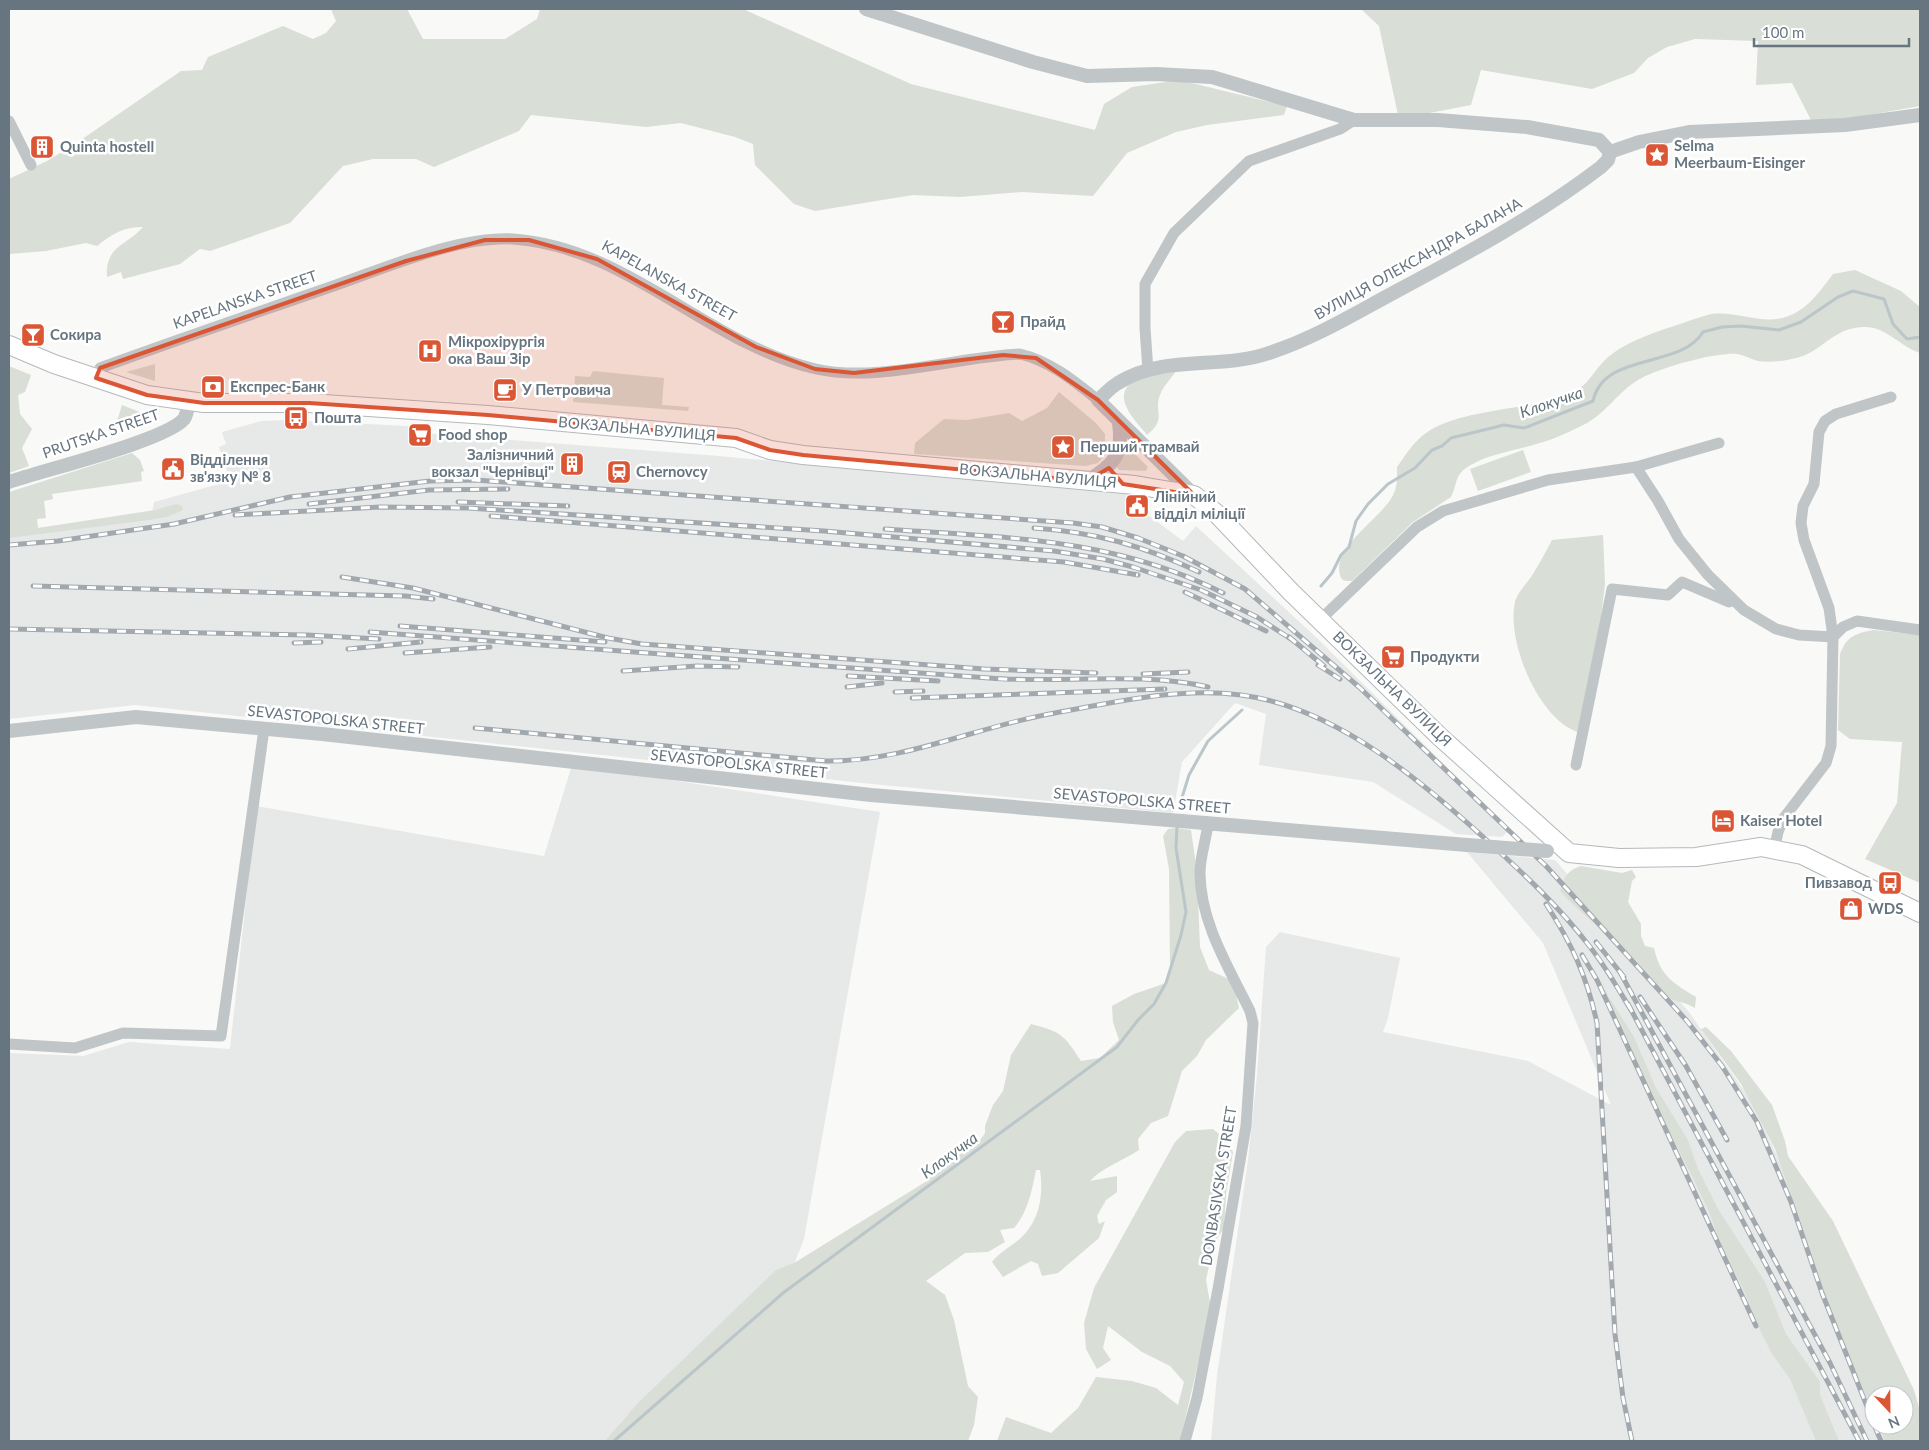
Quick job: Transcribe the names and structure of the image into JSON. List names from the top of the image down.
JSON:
{
  "streets": {
    "main road": ["ВОКЗАЛЬНА ВУЛИЦЯ"],
    "street": [
      "ВУЛИЦЯ ОЛЕКСАНДРА БАЛАНА",
      "KAPELANSKA STREET",
      "PRUTSKA STREET",
      "SEVASTOPOLSKA STREET",
      "DONBASIVSKA STREET"
    ]
  },
  "crossings": [
    ["ВУЛИЦЯ ОЛЕКСАНДРА БАЛАНА", "KAPELANSKA STREET"],
    ["KAPELANSKA STREET", "ВОКЗАЛЬНА ВУЛИЦЯ"],
    ["ВОКЗАЛЬНА ВУЛИЦЯ", "PRUTSKA STREET"],
    ["ВОКЗАЛЬНА ВУЛИЦЯ", "SEVASTOPOLSKA STREET"],
    ["SEVASTOPOLSKA STREET", "DONBASIVSKA STREET"]
  ],
  "water": ["Клокучка"],
  "places": {
    "building": ["Quinta hostell", "Залізничний вокзал \"Чернівці\""],
    "place": ["Selma Meerbaum-Eisinger", "Перший трамвай"],
    "bar": ["Прайд", "Сокира"],
    "hospital": ["Мікрохірургія ока Ваш Зір"],
    "bank": ["Eкспрес-Банк"],
    "cafe": ["У Петровича"],
    "bus stop": ["Пошта", "Пивзавод"],
    "supermarket": ["Food shop", "Продукти"],
    "public building": ["Відділення зв'язку № 8", "Лінійний відділ міліції"],
    "station": ["Chernovcy"],
    "hotel": ["Kaiser Hotel"],
    "shop": ["WDS"]
  },
  "scale_bar": "100 m",
  "north": "bottom"
}
